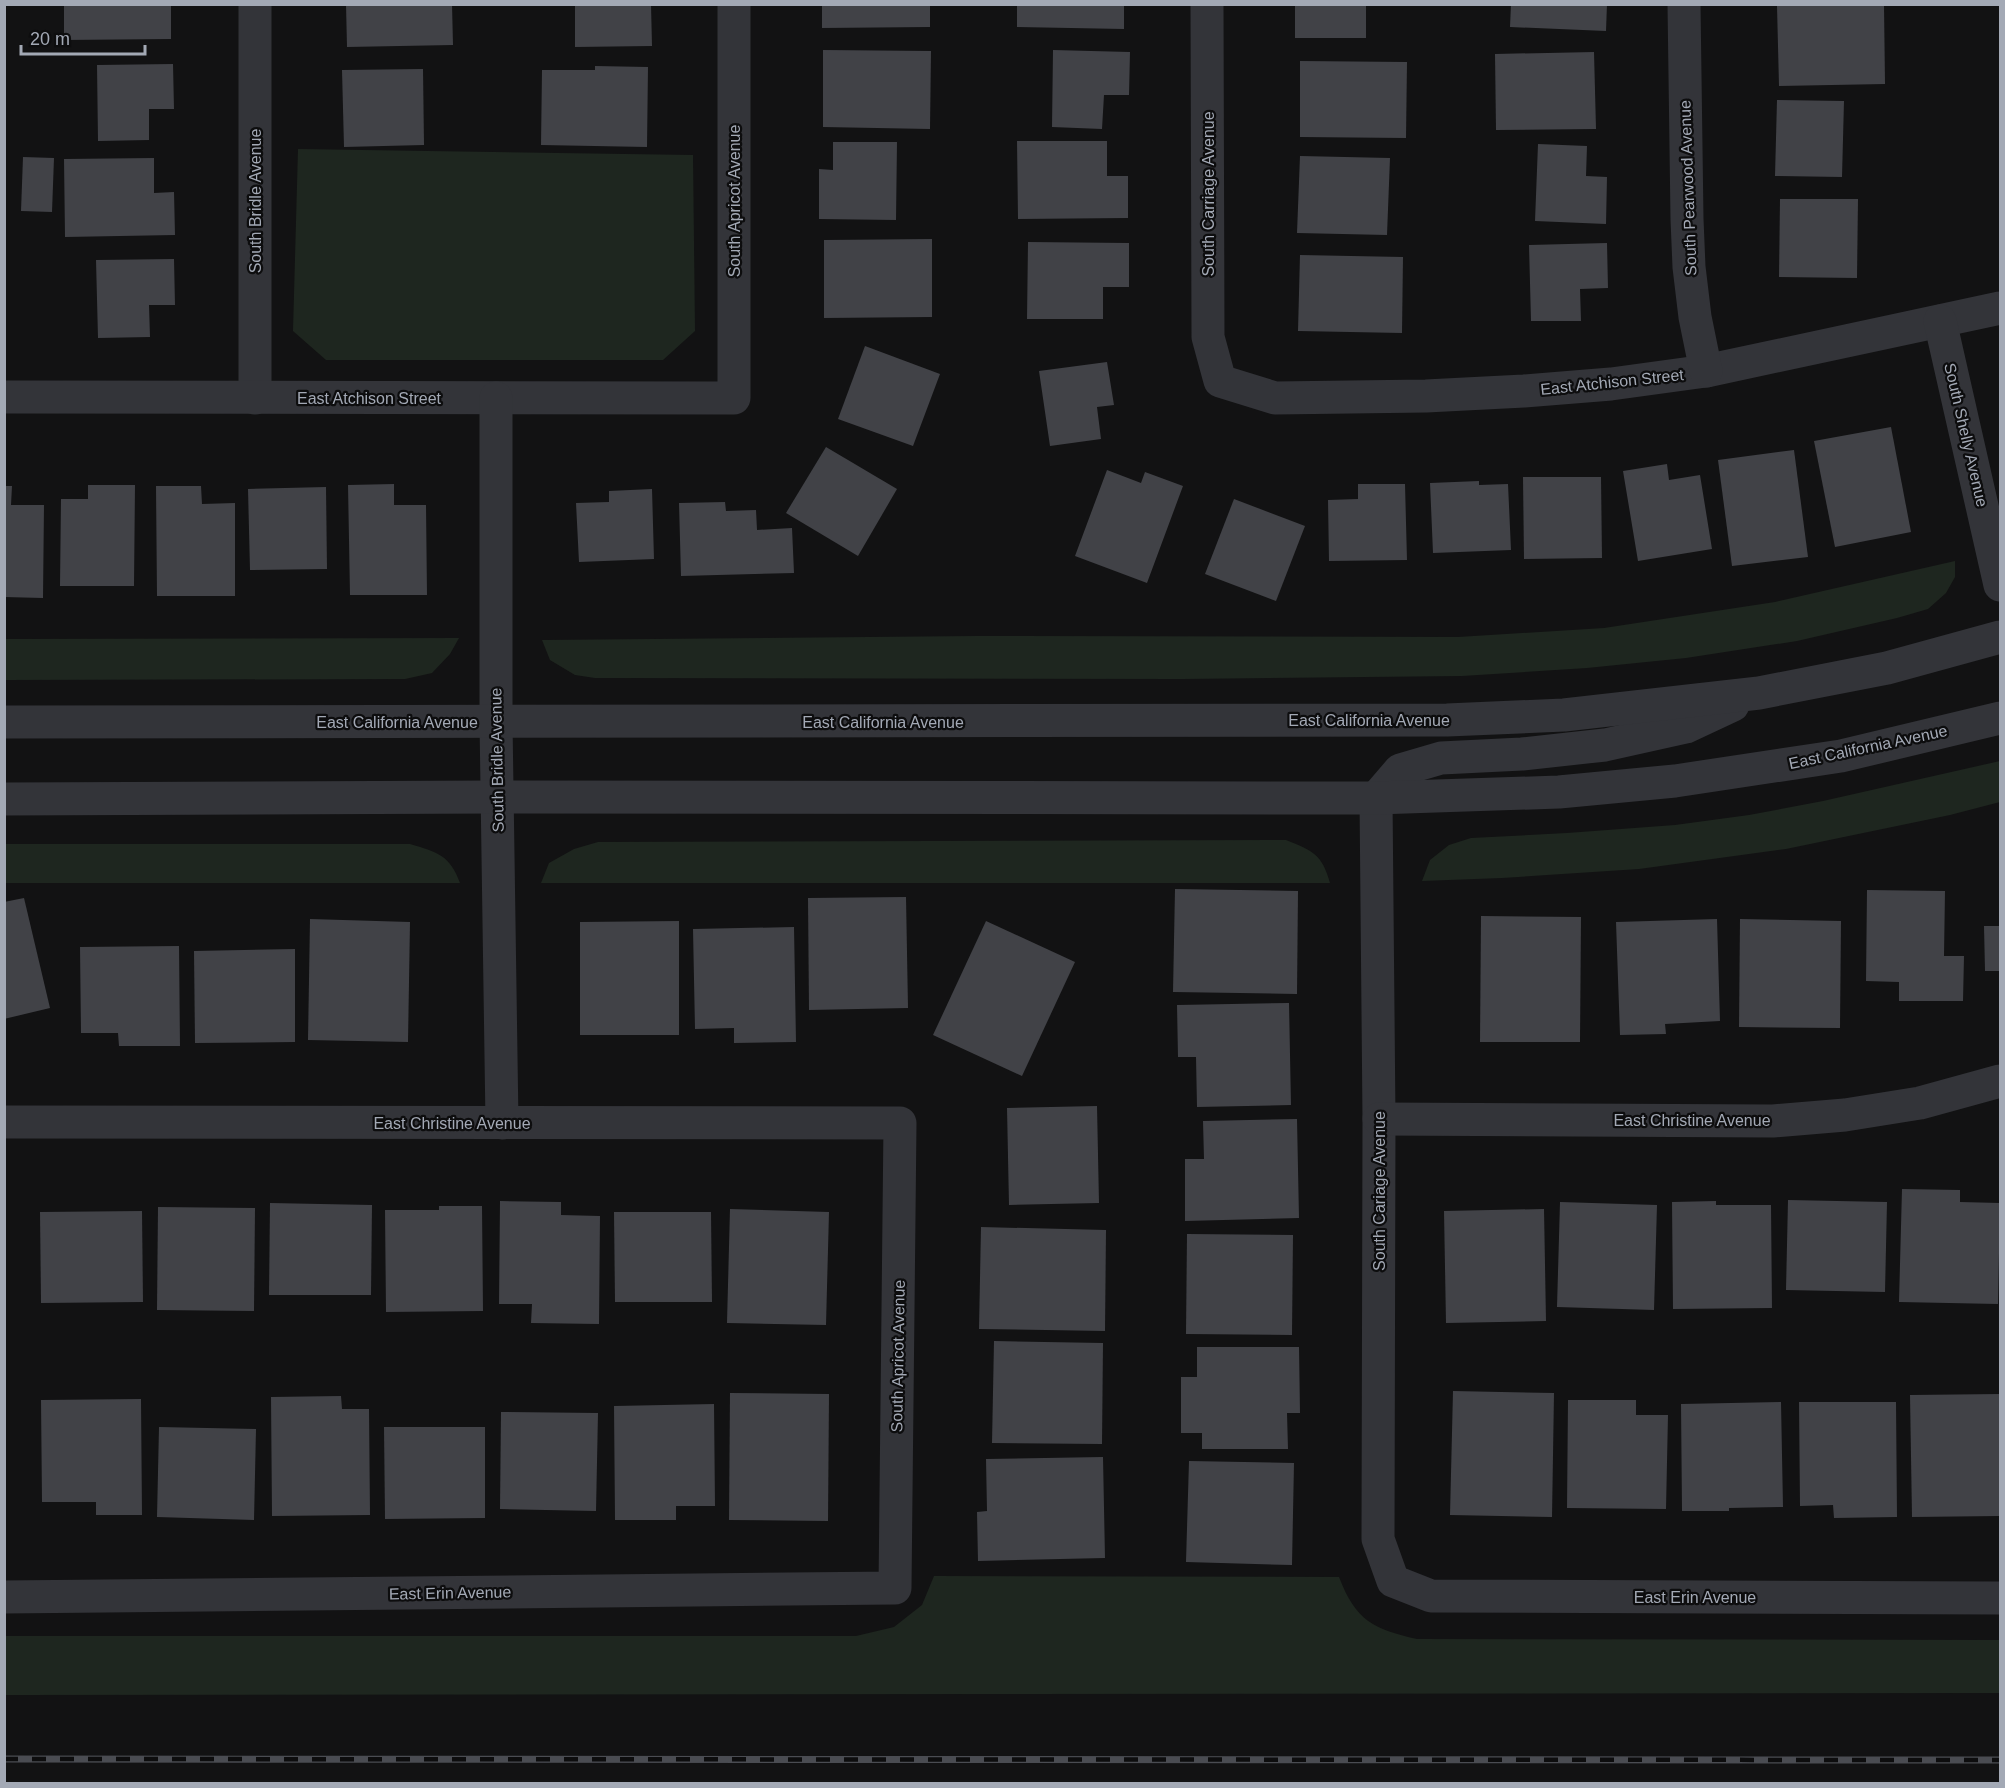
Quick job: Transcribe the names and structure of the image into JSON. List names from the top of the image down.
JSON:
{
  "streets": {
    "street": [
      "South Pearwood Avenue",
      "South Carriage Avenue",
      "South Bridle Avenue",
      "South Apricot Avenue",
      "East Atchison Street",
      "South Shelly Avenue",
      "East California Avenue",
      "East Christine Avenue",
      "South Cariage Avenue",
      "East Erin Avenue"
    ]
  },
  "crossings": [
    ["South Pearwood Avenue", "East Atchison Street"],
    ["South Carriage Avenue", "East Atchison Street"],
    ["South Bridle Avenue", "East Atchison Street"],
    ["South Bridle Avenue", "East California Avenue"],
    ["South Bridle Avenue", "East Christine Avenue"],
    ["South Apricot Avenue", "East Atchison Street"],
    ["South Apricot Avenue", "East Christine Avenue"],
    ["South Apricot Avenue", "East Erin Avenue"],
    ["East Atchison Street", "South Shelly Avenue"],
    ["East California Avenue", "South Cariage Avenue"],
    ["East Christine Avenue", "South Cariage Avenue"],
    ["South Cariage Avenue", "East Erin Avenue"]
  ],
  "scale_bar": "20 m"
}
